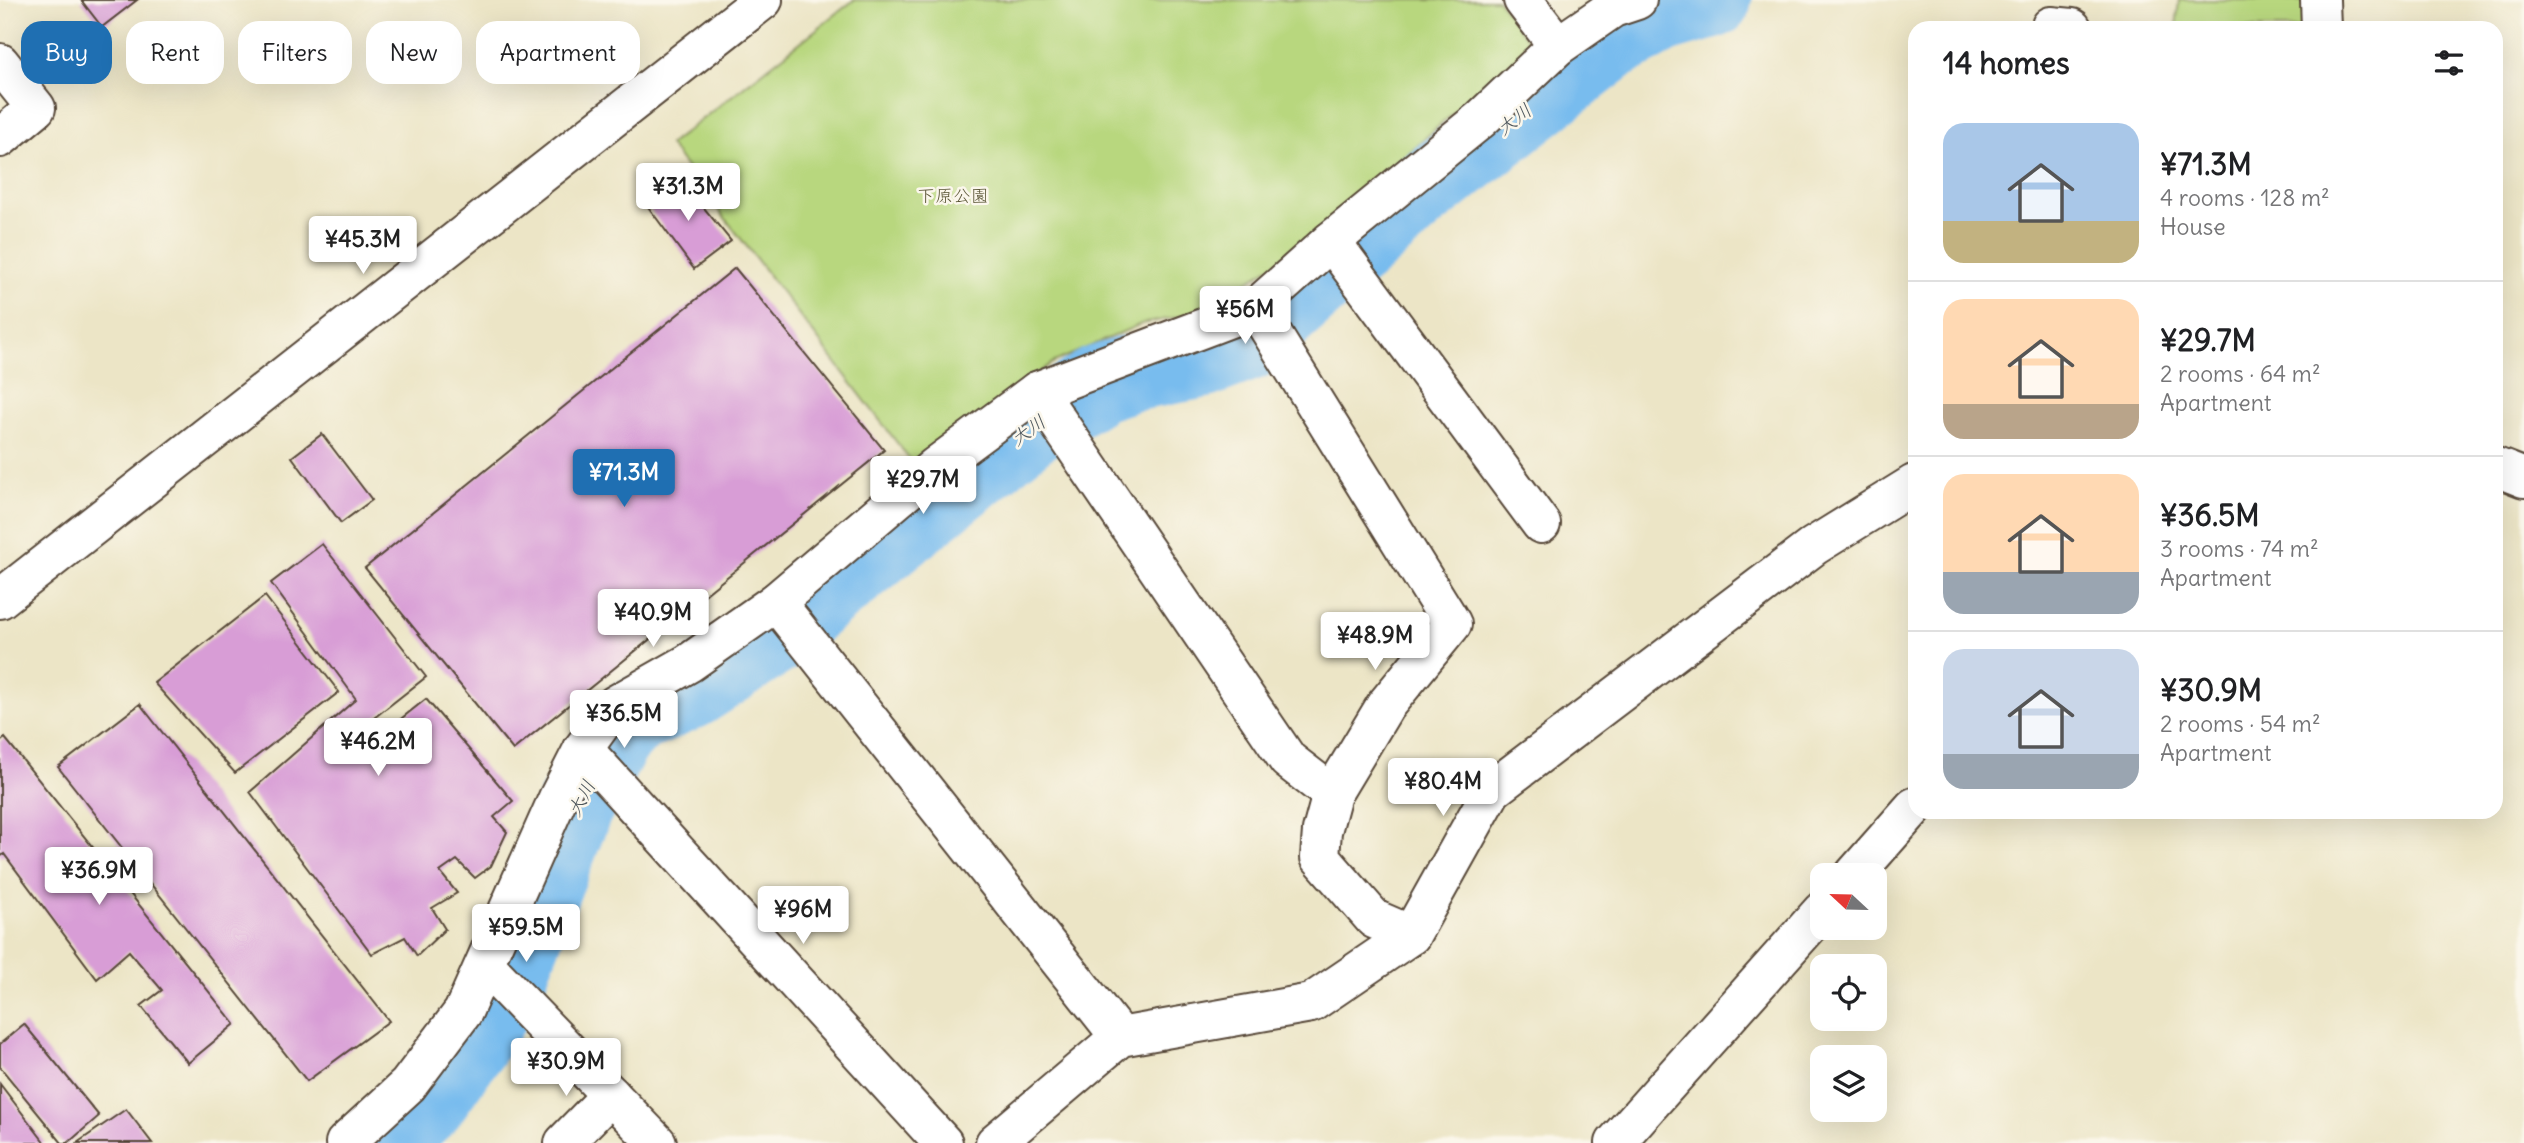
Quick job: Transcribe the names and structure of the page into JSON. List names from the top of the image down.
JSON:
{
  "water": ["大川"],
  "parks": ["下原公園"],
  "north": "left",
  "page": {
    "chip": [
      "Buy",
      "Rent",
      "Filters",
      "New",
      "Apartment"
    ],
    "heading": "14 homes",
    "list": [
      {
        "name": "¥71.3M",
        "note": "4 rooms · 128 m² · House"
      },
      {
        "name": "¥29.7M",
        "note": "2 rooms · 64 m² · Apartment"
      },
      {
        "name": "¥36.5M",
        "note": "3 rooms · 74 m² · Apartment"
      },
      {
        "name": "¥30.9M",
        "note": "2 rooms · 54 m² · Apartment"
      }
    ],
    "price": [
      "¥31.3M",
      "¥45.3M",
      "¥56M",
      "¥71.3M",
      "¥29.7M",
      "¥40.9M",
      "¥48.9M",
      "¥36.5M",
      "¥46.2M",
      "¥80.4M",
      "¥36.9M",
      "¥96M",
      "¥59.5M",
      "¥30.9M"
    ]
  }
}
